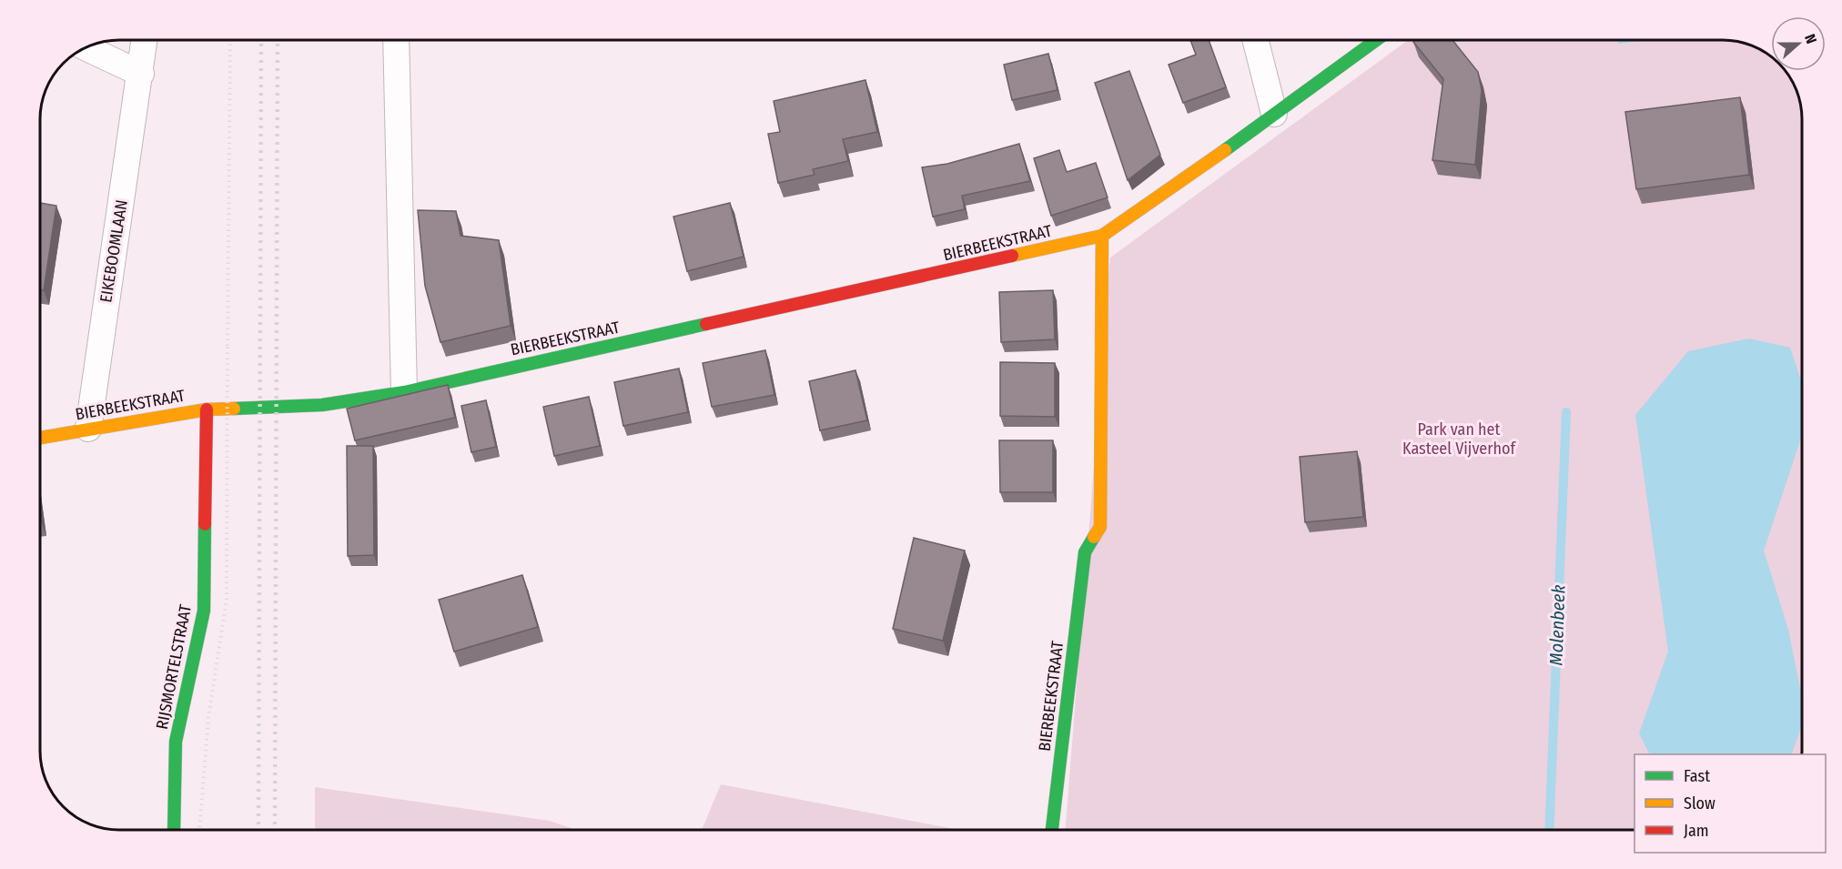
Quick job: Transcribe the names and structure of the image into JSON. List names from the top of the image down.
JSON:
{
  "streets": {
    "street": ["BIERBEEKSTRAAT", "EIKEBOOMLAAN", "RIJSMORTELSTRAAT"]
  },
  "crossings": [
    ["BIERBEEKSTRAAT", "EIKEBOOMLAAN"],
    ["BIERBEEKSTRAAT", "RIJSMORTELSTRAAT"]
  ],
  "water": ["Molenbeek"],
  "parks": ["Park van het Kasteel Vijverhof"],
  "legend": ["Fast", "Slow", "Jam"],
  "north": "right"
}
